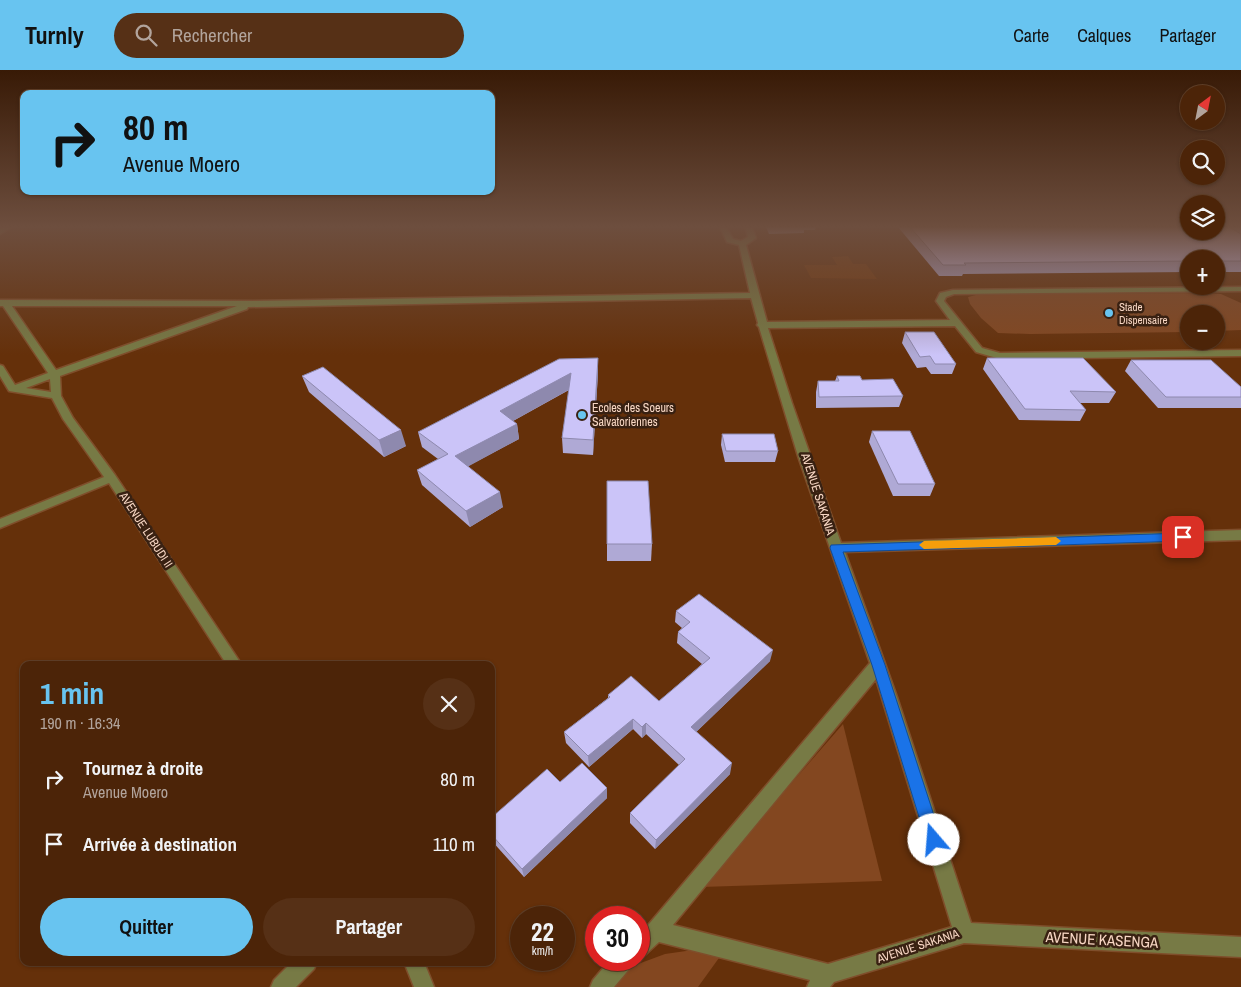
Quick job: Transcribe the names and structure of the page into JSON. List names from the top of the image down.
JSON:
{
  "streets": {
    "street": ["AVENUE SAKANIA", "AVENUE LUBUDI II", "AVENUE KASENGA"]
  },
  "crossings": [
    ["AVENUE SAKANIA", "AVENUE KASENGA"]
  ],
  "places": ["Stade Dispensaire", "Ecoles des Soeurs Salvatoriennes"],
  "north": "top right",
  "page": {
    "header": "Turnly",
    "search": "Rechercher",
    "nav": ["Carte", "Calques", "Partager"],
    "map_buttons": ["+", "−"],
    "turn": ["80 m", "Avenue Moero"],
    "heading": ["1 min", "190 m · 16:34"],
    "list": [
      {
        "name": "Tournez à droite",
        "note": "Avenue Moero",
        "value": "80 m"
      },
      {
        "name": "Arrivée à destination",
        "value": "110 m"
      }
    ],
    "buttons": ["Quitter", "Partager"],
    "speed": "22 km/h",
    "limit": "30"
  }
}
